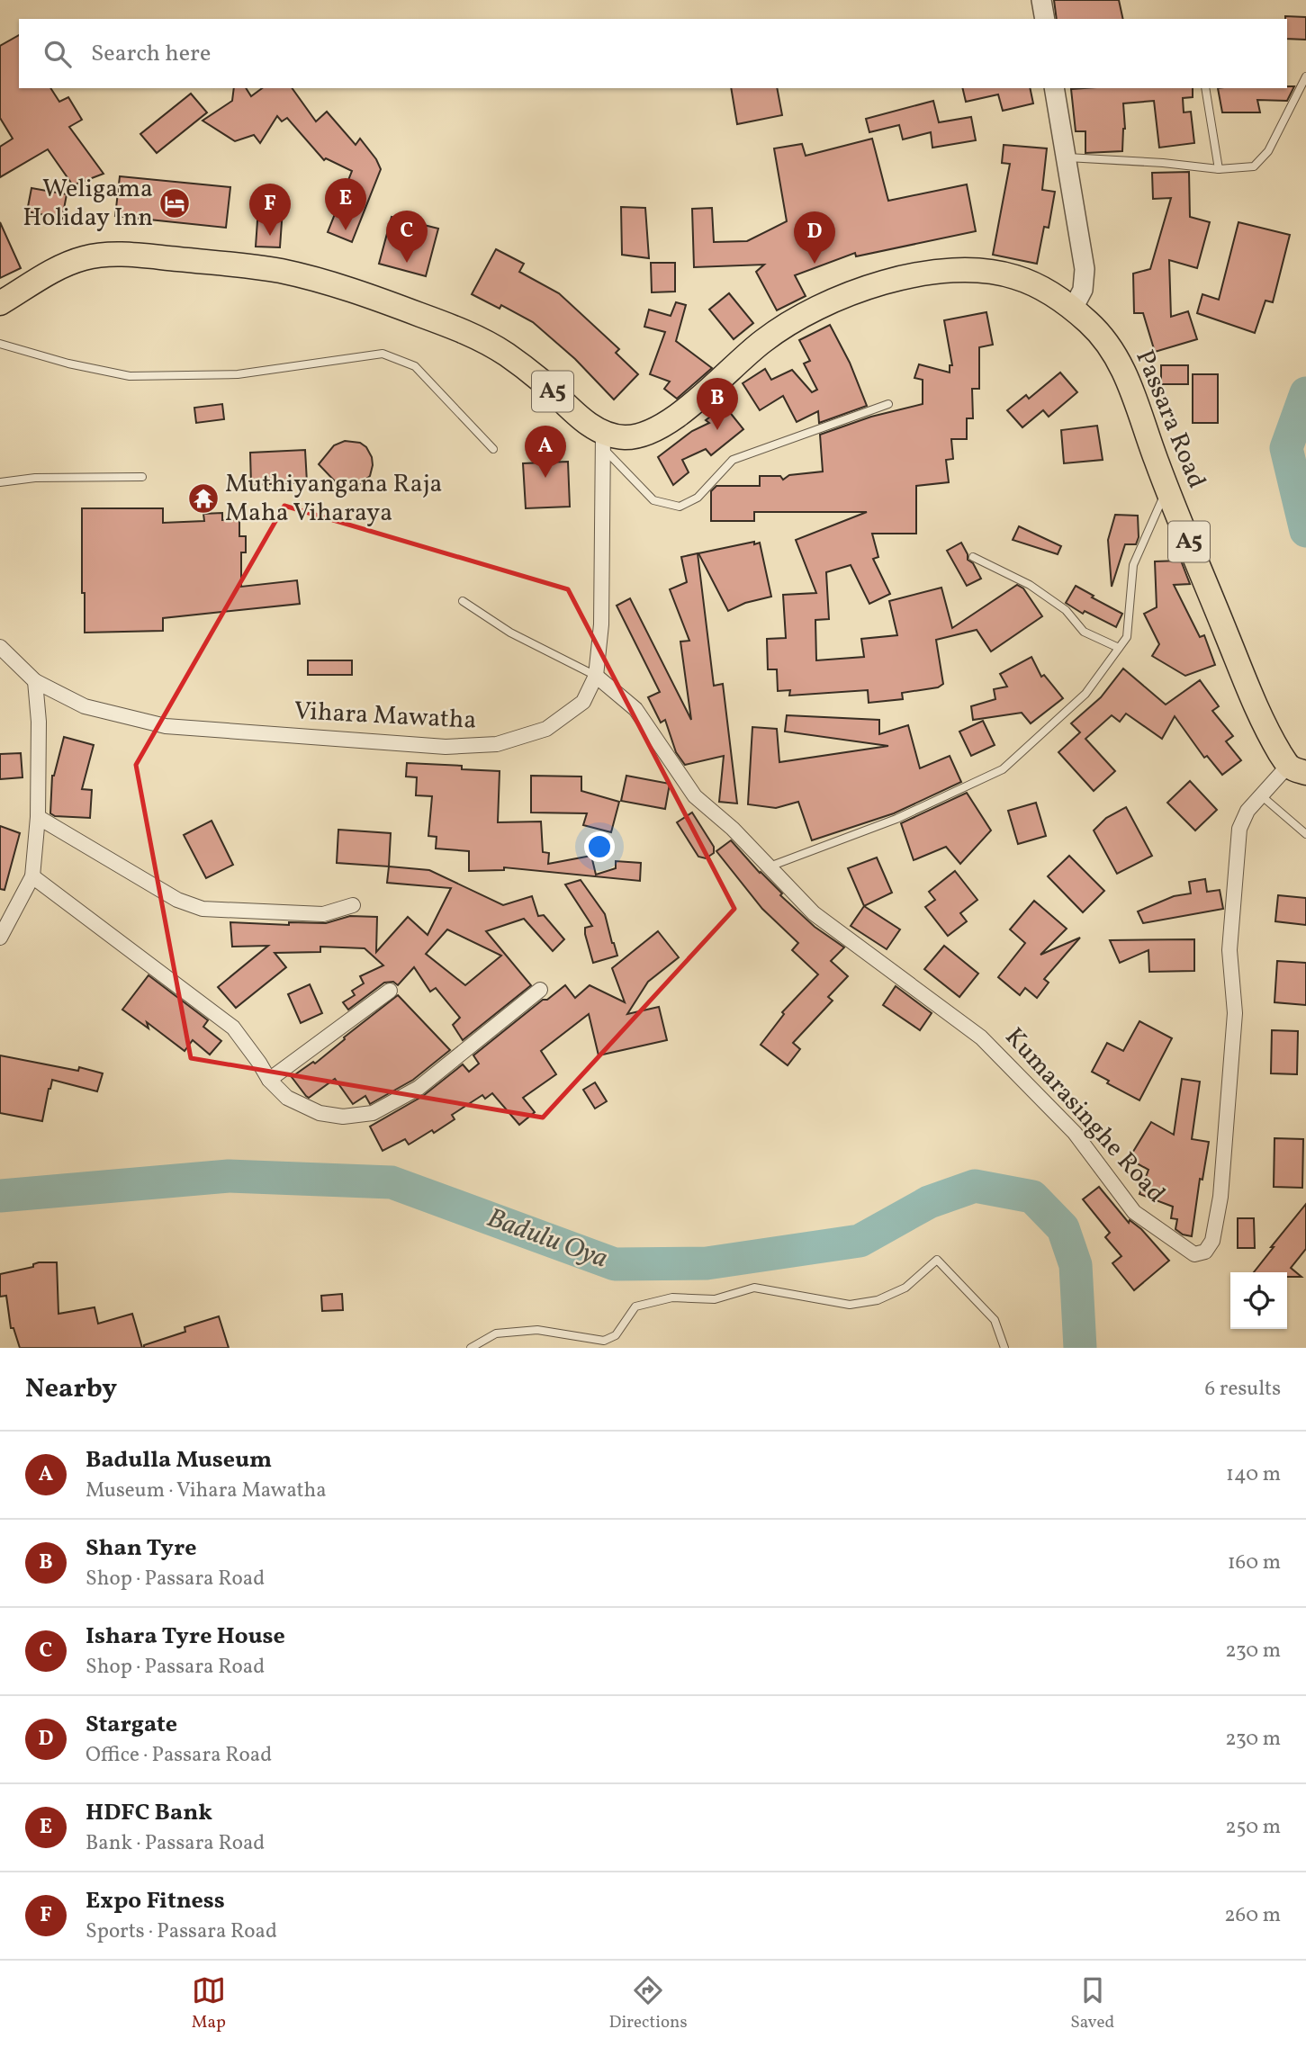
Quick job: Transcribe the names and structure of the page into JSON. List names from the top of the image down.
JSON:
{
  "streets": {
    "highway": ["A5", "Passara Road"],
    "street": ["Vihara Mawatha", "Kumarasinghe Road"]
  },
  "crossings": [
    ["A5", "Passara Road"],
    ["A5", "Vihara Mawatha"],
    ["Passara Road", "Vihara Mawatha"],
    ["Passara Road", "Kumarasinghe Road"],
    ["Vihara Mawatha", "Kumarasinghe Road"]
  ],
  "water": ["Badulu Oya"],
  "places": {
    "hotel": ["Weligama Holiday Inn"],
    "temple": ["Muthiyangana Raja Maha Viharaya"]
  },
  "page": {
    "search": "Search here",
    "pins": [
      "E",
      "F",
      "C",
      "D",
      "B",
      "A"
    ],
    "heading": ["Nearby", "6 results"],
    "list": [
      {
        "mark": "A",
        "name": "Badulla Museum",
        "note": "Museum · Vihara Mawatha",
        "value": "140 m"
      },
      {
        "mark": "B",
        "name": "Shan Tyre",
        "note": "Shop · Passara Road",
        "value": "160 m"
      },
      {
        "mark": "C",
        "name": "Ishara Tyre House",
        "note": "Shop · Passara Road",
        "value": "230 m"
      },
      {
        "mark": "D",
        "name": "Stargate",
        "note": "Office · Passara Road",
        "value": "230 m"
      },
      {
        "mark": "E",
        "name": "HDFC Bank",
        "note": "Bank · Passara Road",
        "value": "250 m"
      },
      {
        "mark": "F",
        "name": "Expo Fitness",
        "note": "Sports · Passara Road",
        "value": "260 m"
      }
    ],
    "nav": ["Map", "Directions", "Saved"]
  }
}
